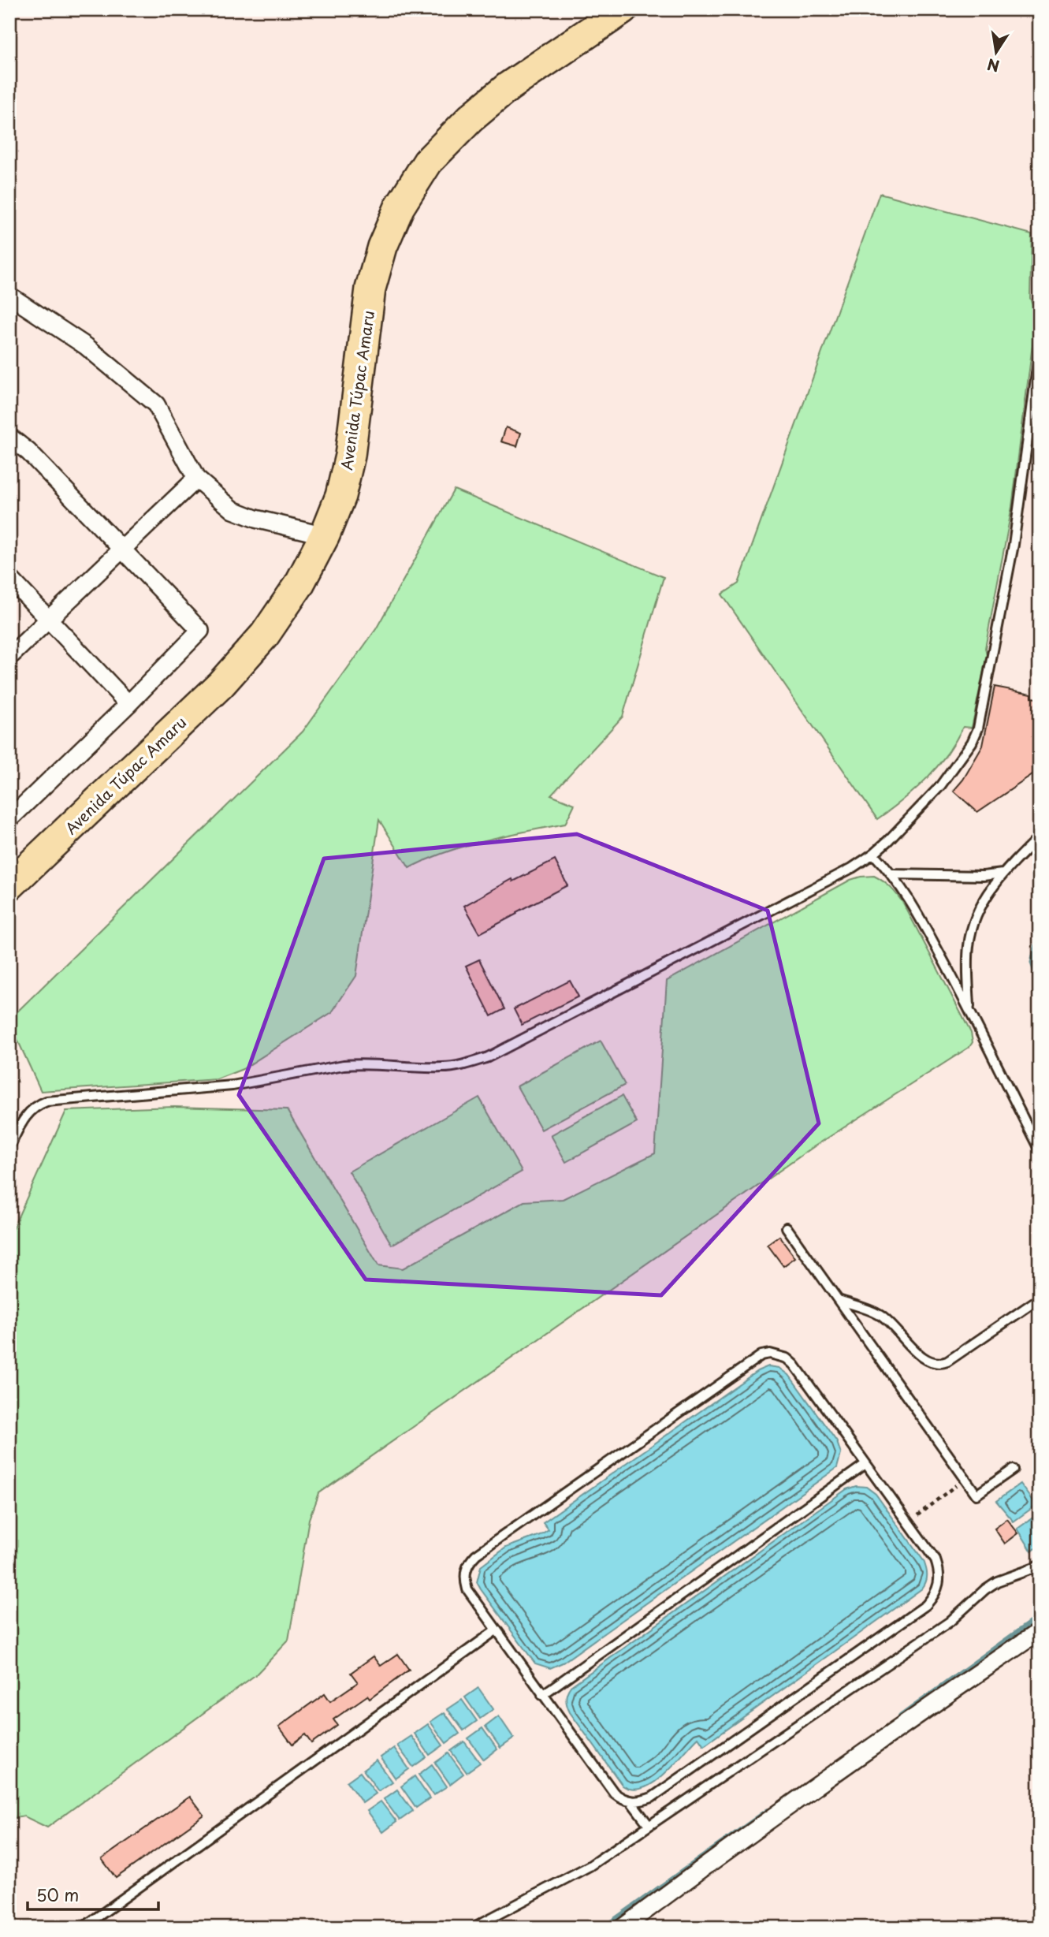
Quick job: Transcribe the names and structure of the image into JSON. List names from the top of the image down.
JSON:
{
  "streets": {
    "highway": ["Avenida Túpac Amaru"]
  },
  "scale_bar": "50 m",
  "north": "bottom"
}
